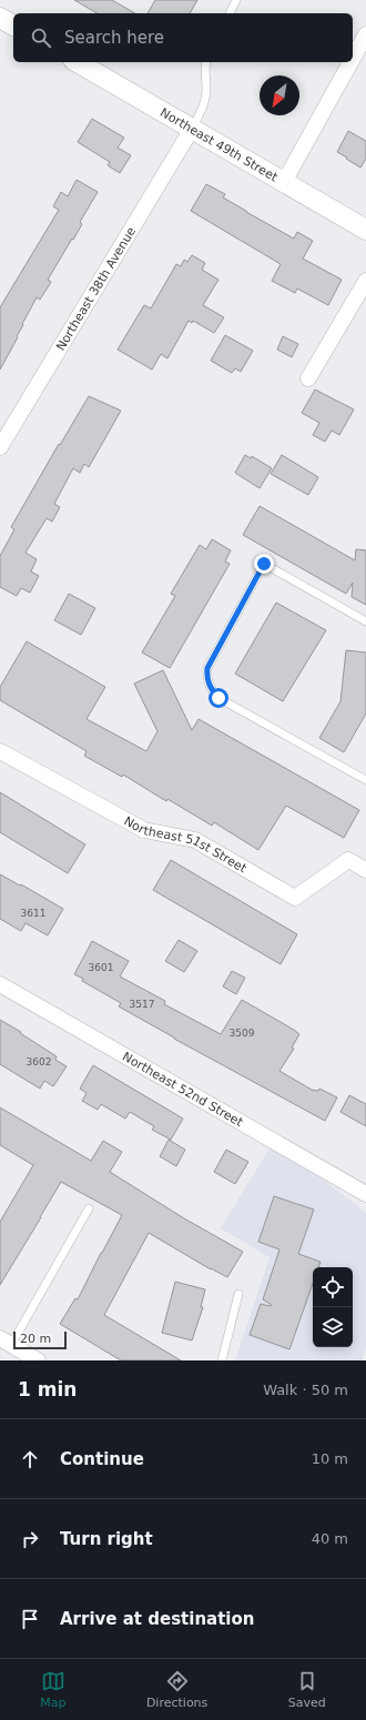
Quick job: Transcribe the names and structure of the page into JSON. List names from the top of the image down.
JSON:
{
  "streets": {
    "street": [
      "Northeast 49th Street",
      "Northeast 38th Avenue",
      "Northeast 51st Street",
      "Northeast 52nd Street"
    ]
  },
  "crossings": [
    ["Northeast 49th Street", "Northeast 38th Avenue"]
  ],
  "house_numbers": [
    "3611",
    "3601",
    "3517",
    "3509",
    "3602"
  ],
  "scale_bar": "20 m",
  "north": "bottom left",
  "page": {
    "search": "Search here",
    "scale": "20 m",
    "heading": ["1 min", "Walk · 50 m"],
    "list": [
      ["Continue", "10 m"],
      ["Turn right", "40 m"],
      "Arrive at destination"
    ],
    "nav": ["Map", "Directions", "Saved"]
  }
}
